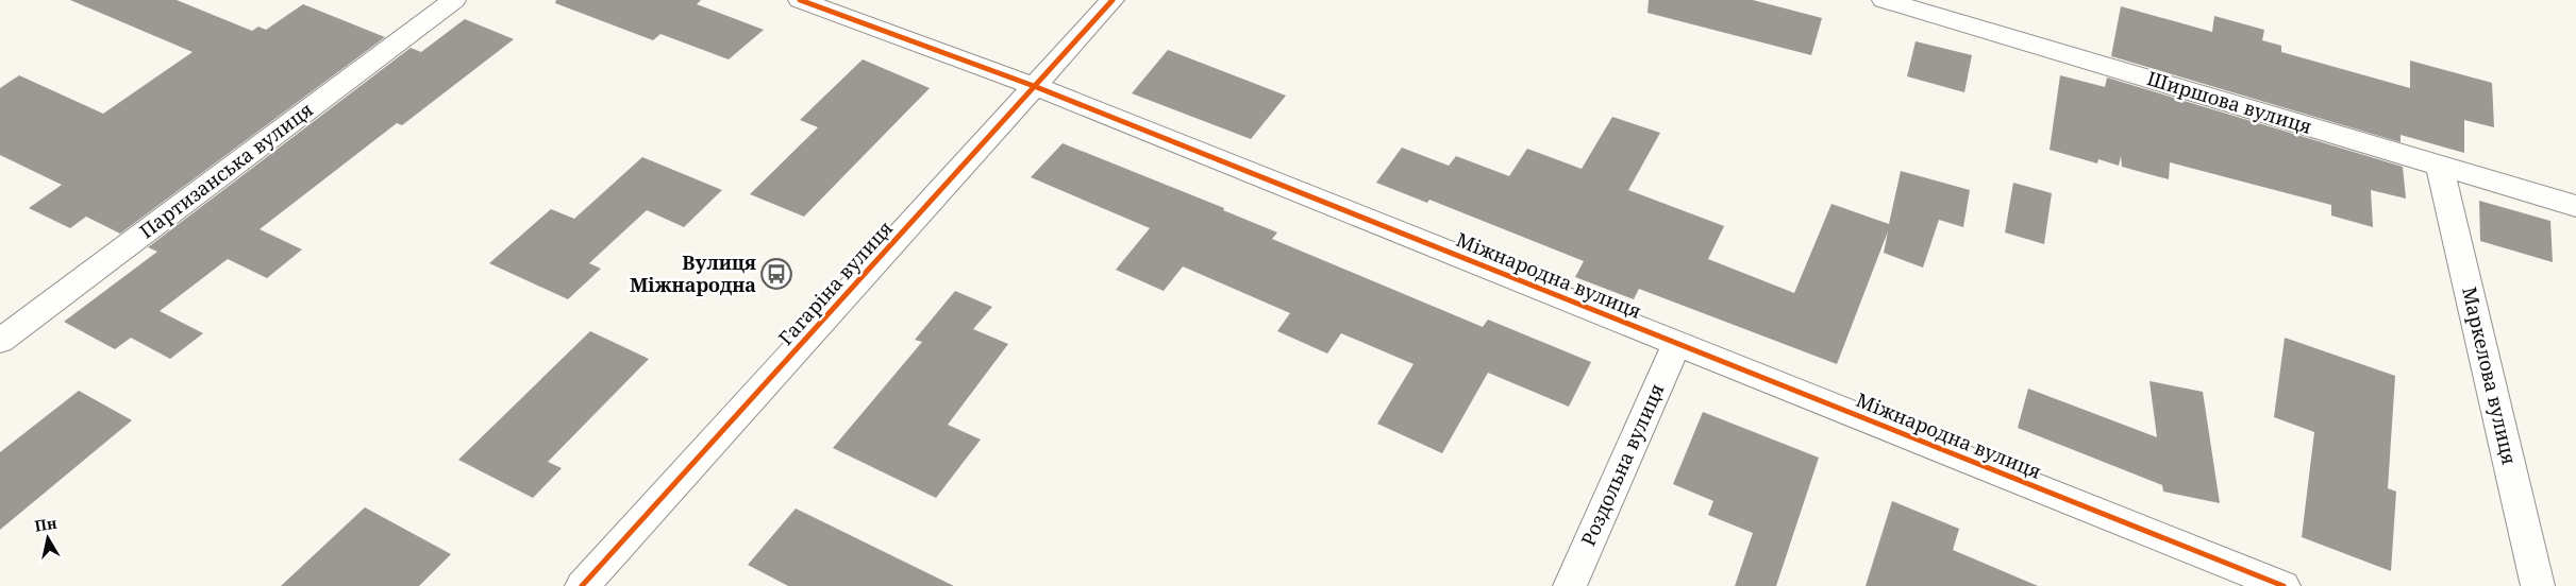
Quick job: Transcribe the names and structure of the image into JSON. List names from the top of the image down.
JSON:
{
  "streets": {
    "street": [
      "Ширшова вулиця",
      "Партизанська вулиця",
      "Міжнародна вулиця",
      "Гагаріна вулиця",
      "Маркелова вулиця",
      "Роздольна вулиця"
    ]
  },
  "crossings": [
    ["Ширшова вулиця", "Маркелова вулиця"],
    ["Міжнародна вулиця", "Гагаріна вулиця"],
    ["Міжнародна вулиця", "Роздольна вулиця"]
  ],
  "places": {
    "bus stop": ["Вулиця Міжнародна"]
  },
  "north": "top"
}
